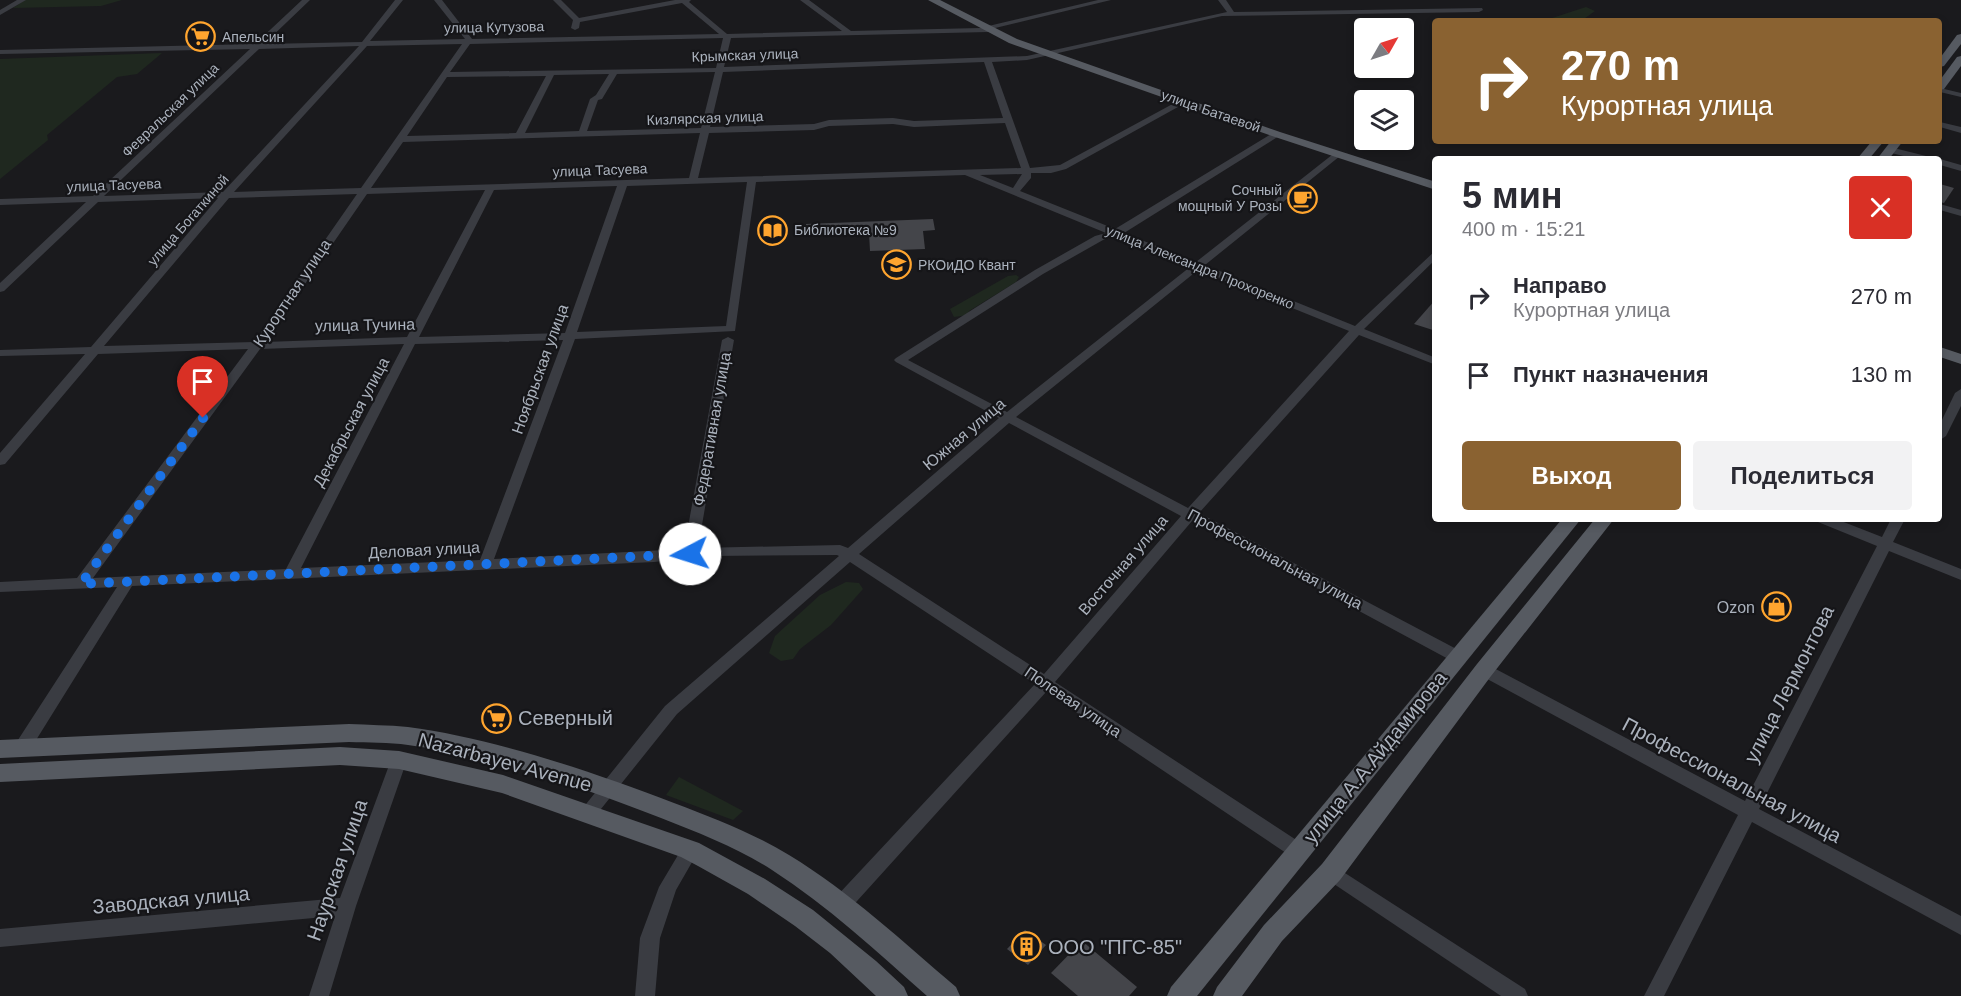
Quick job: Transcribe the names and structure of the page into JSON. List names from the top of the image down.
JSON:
{
  "streets": {
    "main road": ["улица Батаевой", "улица А.А.Айдамирова", "Nazarbayev Avenue"],
    "street": [
      "улица Кутузова",
      "Крымская улица",
      "Февральская улица",
      "Кизлярская улица",
      "улица Тасуева",
      "улица Богаткиной",
      "улица Александра Прохоренко",
      "Курортная улица",
      "улица Тучина",
      "Ноябрьская улица",
      "Декабрьская улица",
      "Федеративная улица",
      "Южная улица",
      "Деловая улица",
      "Профессиональная улица",
      "Восточная улица",
      "улица Лермонтова",
      "Полевая улица",
      "Наурская улица",
      "Заводская улица"
    ]
  },
  "crossings": [
    ["улица Кутузова", "Февральская улица"],
    ["улица Кутузова", "улица Батаевой"],
    ["улица Кутузова", "улица Богаткиной"],
    ["улица Кутузова", "Курортная улица"],
    ["Крымская улица", "улица Батаевой"],
    ["Крымская улица", "Курортная улица"],
    ["Февральская улица", "улица Тасуева"],
    ["улица Батаевой", "улица Тасуева"],
    ["улица Батаевой", "Южная улица"],
    ["Кизлярская улица", "Курортная улица"],
    ["улица Тасуева", "улица Богаткиной"],
    ["улица Тасуева", "улица Александра Прохоренко"],
    ["улица Тасуева", "Курортная улица"],
    ["улица Тасуева", "Ноябрьская улица"],
    ["улица Тасуева", "Декабрьская улица"],
    ["улица Тасуева", "Федеративная улица"],
    ["улица Богаткиной", "улица Тучина"],
    ["улица Александра Прохоренко", "Южная улица"],
    ["улица Александра Прохоренко", "Профессиональная улица"],
    ["улица Александра Прохоренко", "Восточная улица"],
    ["Курортная улица", "улица Тучина"],
    ["Курортная улица", "Деловая улица"],
    ["улица Тучина", "Ноябрьская улица"],
    ["улица Тучина", "Декабрьская улица"],
    ["улица Тучина", "Федеративная улица"],
    ["Ноябрьская улица", "Деловая улица"],
    ["Декабрьская улица", "Деловая улица"],
    ["Федеративная улица", "Деловая улица"],
    ["Южная улица", "Деловая улица"],
    ["Южная улица", "Профессиональная улица"],
    ["Южная улица", "Полевая улица"],
    ["Южная улица", "Nazarbayev Avenue"],
    ["Деловая улица", "Полевая улица"],
    ["Профессиональная улица", "Восточная улица"],
    ["Профессиональная улица", "улица Лермонтова"],
    ["Профессиональная улица", "улица А.А.Айдамирова"],
    ["Восточная улица", "Полевая улица"],
    ["Восточная улица", "Nazarbayev Avenue"],
    ["Полевая улица", "улица А.А.Айдамирова"],
    ["Nazarbayev Avenue", "Наурская улица"],
    ["Наурская улица", "Заводская улица"]
  ],
  "places": {
    "supermarket": ["Апельсин", "Северный"],
    "cafe": ["Сочный мощный У Розы"],
    "library": ["Библиотека №9"],
    "school or university": ["РКОиДО Квант"],
    "shop": ["Ozon"],
    "building": ["ООО \"ПГС-85\""]
  },
  "north": "top right",
  "page": {
    "turn": ["270 m", "Курортная улица"],
    "heading": ["5 мин", "400 m · 15:21"],
    "list": [
      {
        "name": "Направо",
        "note": "Курортная улица",
        "value": "270 m"
      },
      {
        "name": "Пункт назначения",
        "value": "130 m"
      }
    ],
    "buttons": ["Выход", "Поделиться"]
  }
}
